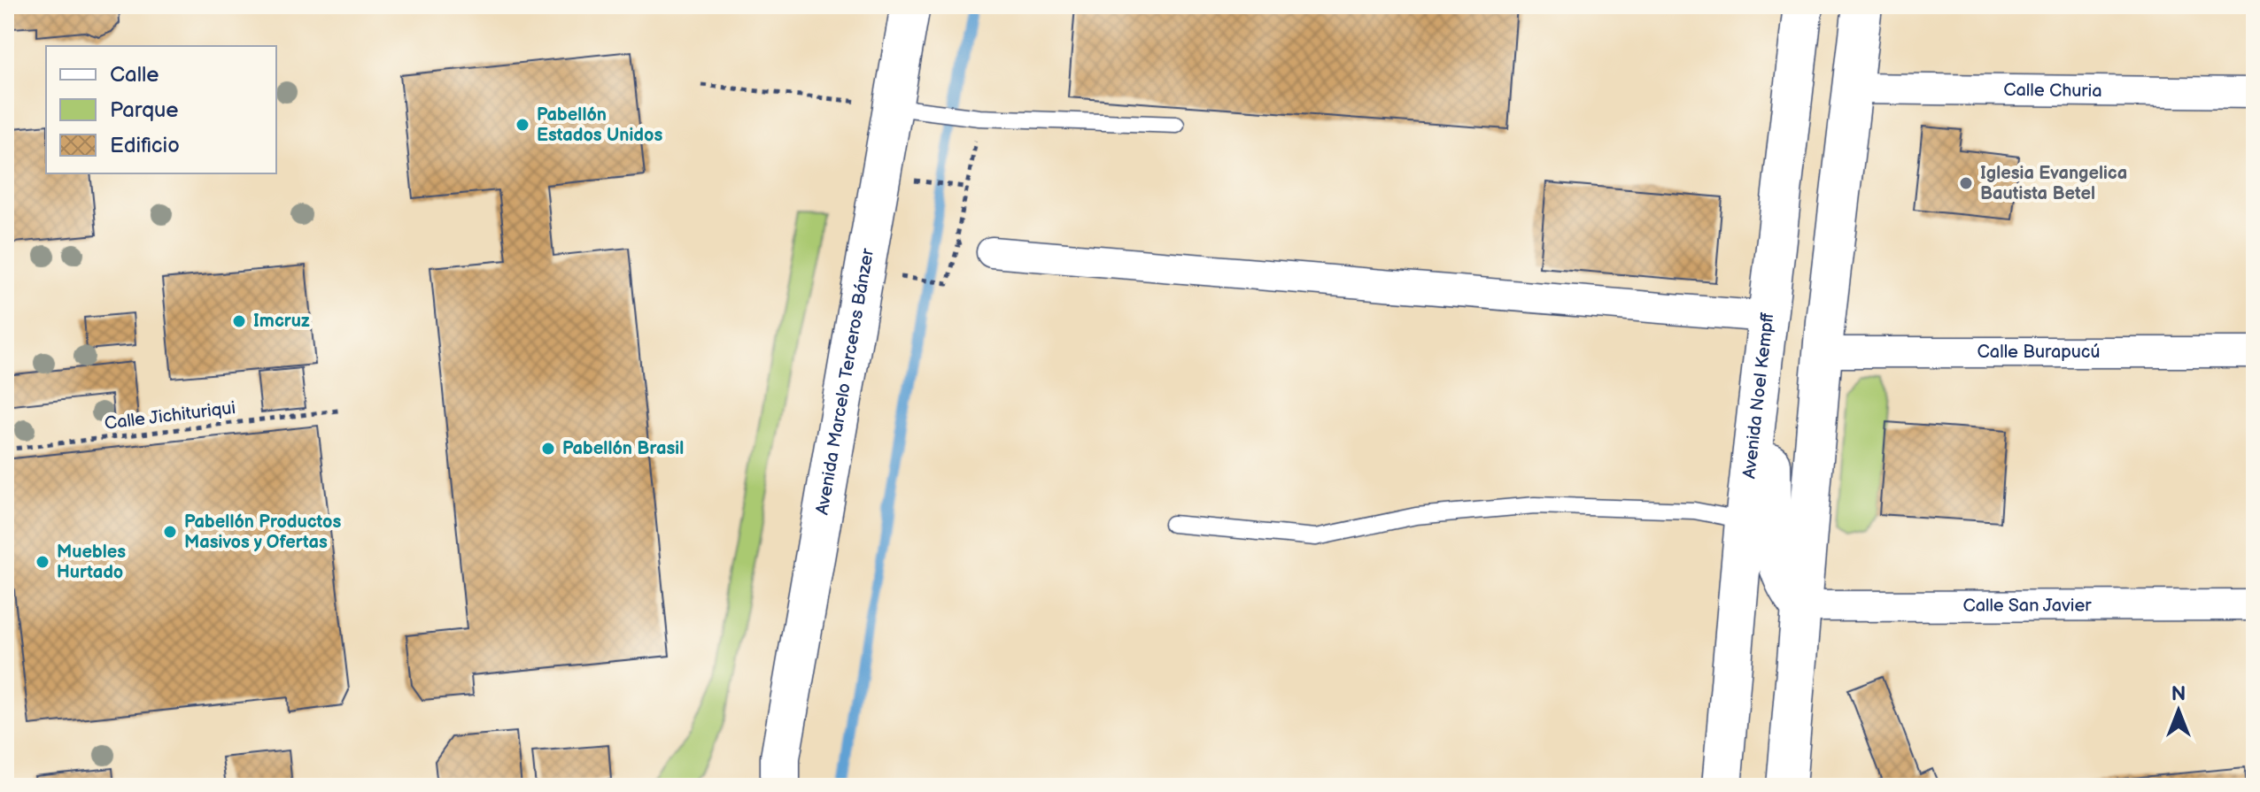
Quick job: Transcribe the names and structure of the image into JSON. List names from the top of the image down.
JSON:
{
  "streets": {
    "main road": ["Avenida Marcelo Terceros Bánzer", "Avenida Noel Kempff"],
    "street": ["Calle Churia", "Calle Burapucú", "Calle San Javier"],
    "path": ["Calle Jichituriqui"]
  },
  "places": [
    "Pabellón Estados Unidos",
    "Iglesia Evangelica Bautista Betel",
    "Imcruz",
    "Pabellón Brasil",
    "Pabellón Productos Masivos y Ofertas",
    "Muebles Hurtado"
  ],
  "legend": ["Calle", "Parque", "Edificio"],
  "north": "top"
}
